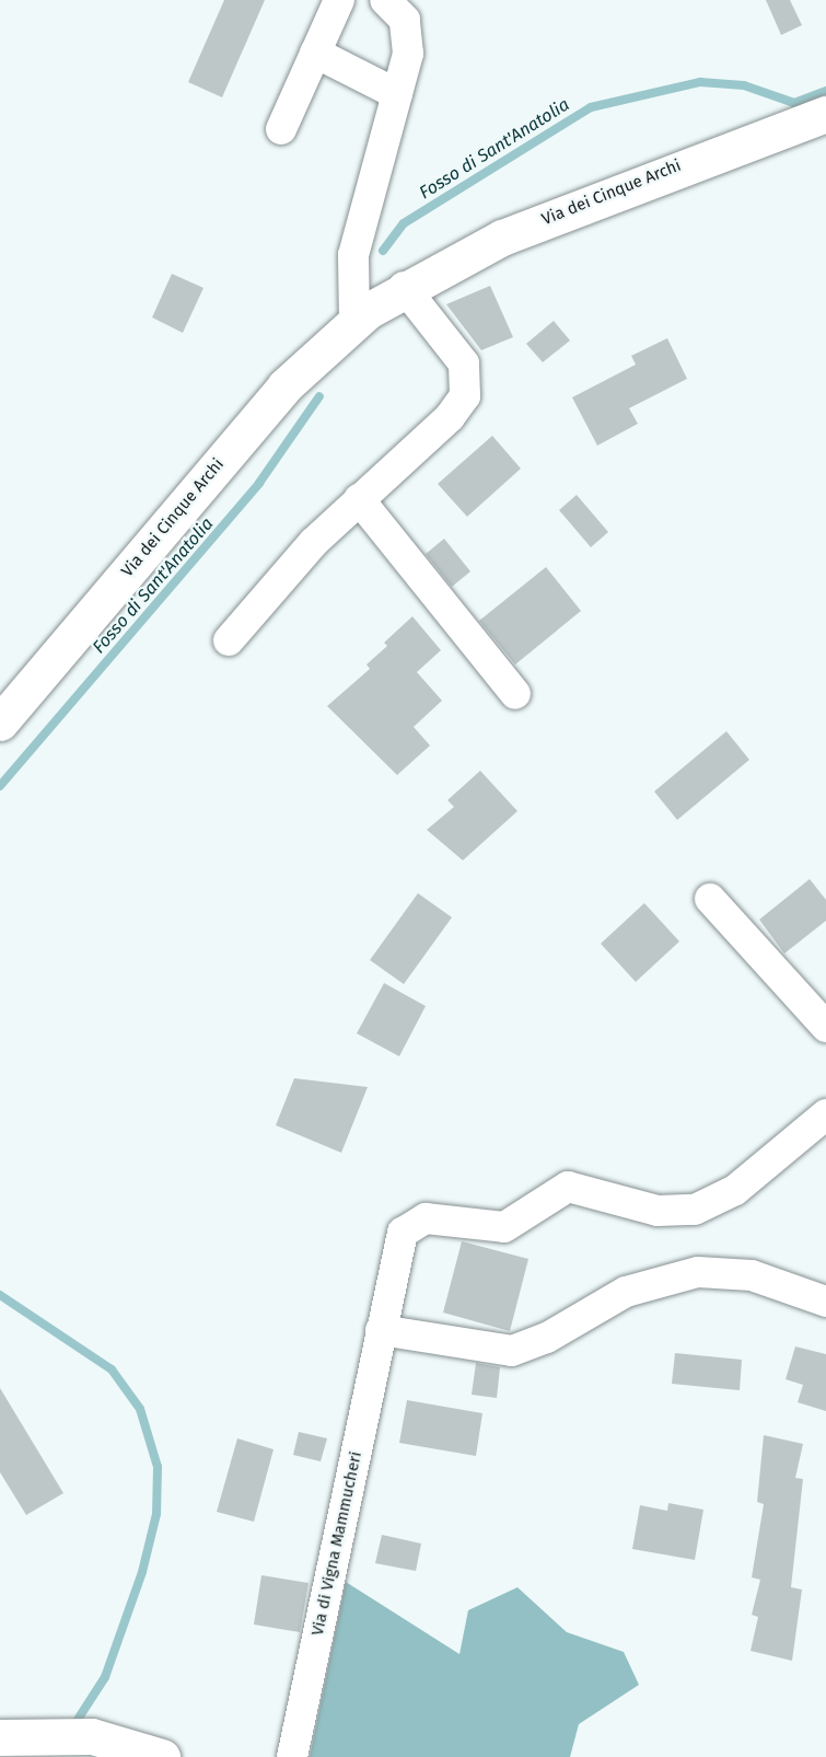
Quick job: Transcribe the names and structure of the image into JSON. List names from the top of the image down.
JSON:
{
  "streets": {
    "main road": ["Via dei Cinque Archi"],
    "street": ["Via di Vigna Mammucheri"]
  },
  "water": ["Fosso di Sant'Anatolia"]
}
